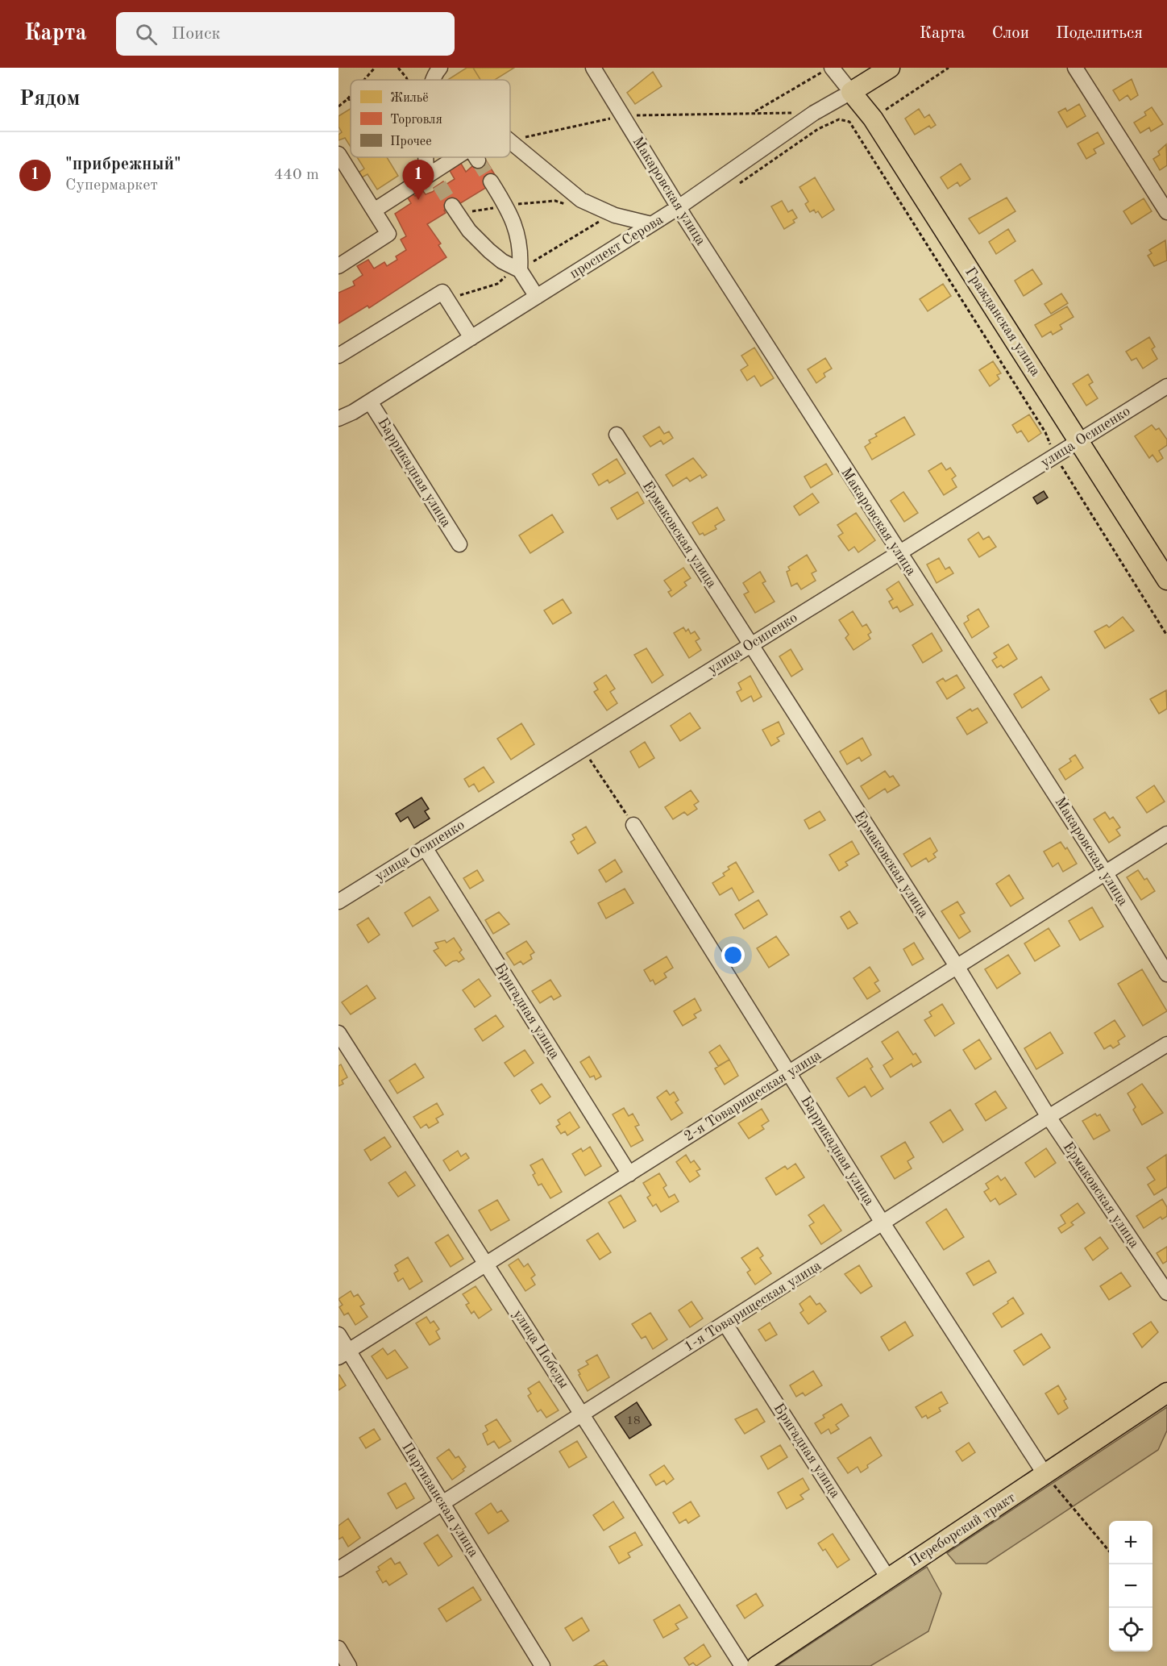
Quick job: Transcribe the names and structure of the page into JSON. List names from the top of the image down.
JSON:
{
  "streets": {
    "main road": ["проспект Серова", "Гражданская улица", "Переборский тракт"],
    "street": [
      "Макаровская улица",
      "улица Осипенко",
      "Баррикадная улица",
      "Ермаковская улица",
      "Бригадная улица",
      "2-я Товарищеская улица",
      "1-я Товарищеская улица",
      "улица Победы",
      "Партизанская улица"
    ]
  },
  "crossings": [
    ["Макаровская улица", "проспект Серова"],
    ["Макаровская улица", "улица Осипенко"],
    ["Макаровская улица", "2-я Товарищеская улица"],
    ["проспект Серова", "Гражданская улица"],
    ["проспект Серова", "Баррикадная улица"],
    ["Гражданская улица", "улица Осипенко"],
    ["улица Осипенко", "Ермаковская улица"],
    ["улица Осипенко", "Бригадная улица"],
    ["Баррикадная улица", "2-я Товарищеская улица"],
    ["Баррикадная улица", "1-я Товарищеская улица"],
    ["Баррикадная улица", "Переборский тракт"],
    ["Ермаковская улица", "2-я Товарищеская улица"],
    ["Ермаковская улица", "1-я Товарищеская улица"],
    ["Бригадная улица", "2-я Товарищеская улица"],
    ["Бригадная улица", "1-я Товарищеская улица"],
    ["Бригадная улица", "Переборский тракт"],
    ["2-я Товарищеская улица", "улица Победы"],
    ["2-я Товарищеская улица", "Партизанская улица"],
    ["1-я Товарищеская улица", "улица Победы"],
    ["1-я Товарищеская улица", "Партизанская улица"]
  ],
  "house_numbers": ["18"],
  "legend": ["Жильё", "Торговля", "Прочее"],
  "page": {
    "header": "Карта",
    "search": "Поиск",
    "nav": ["Карта", "Слои", "Поделиться"],
    "heading": "Рядом",
    "list": [
      {
        "mark": "1",
        "name": "\"прибрежный\"",
        "note": "Супермаркет",
        "value": "440 m"
      }
    ],
    "pins": "1",
    "map_buttons": ["+", "−"]
  }
}
